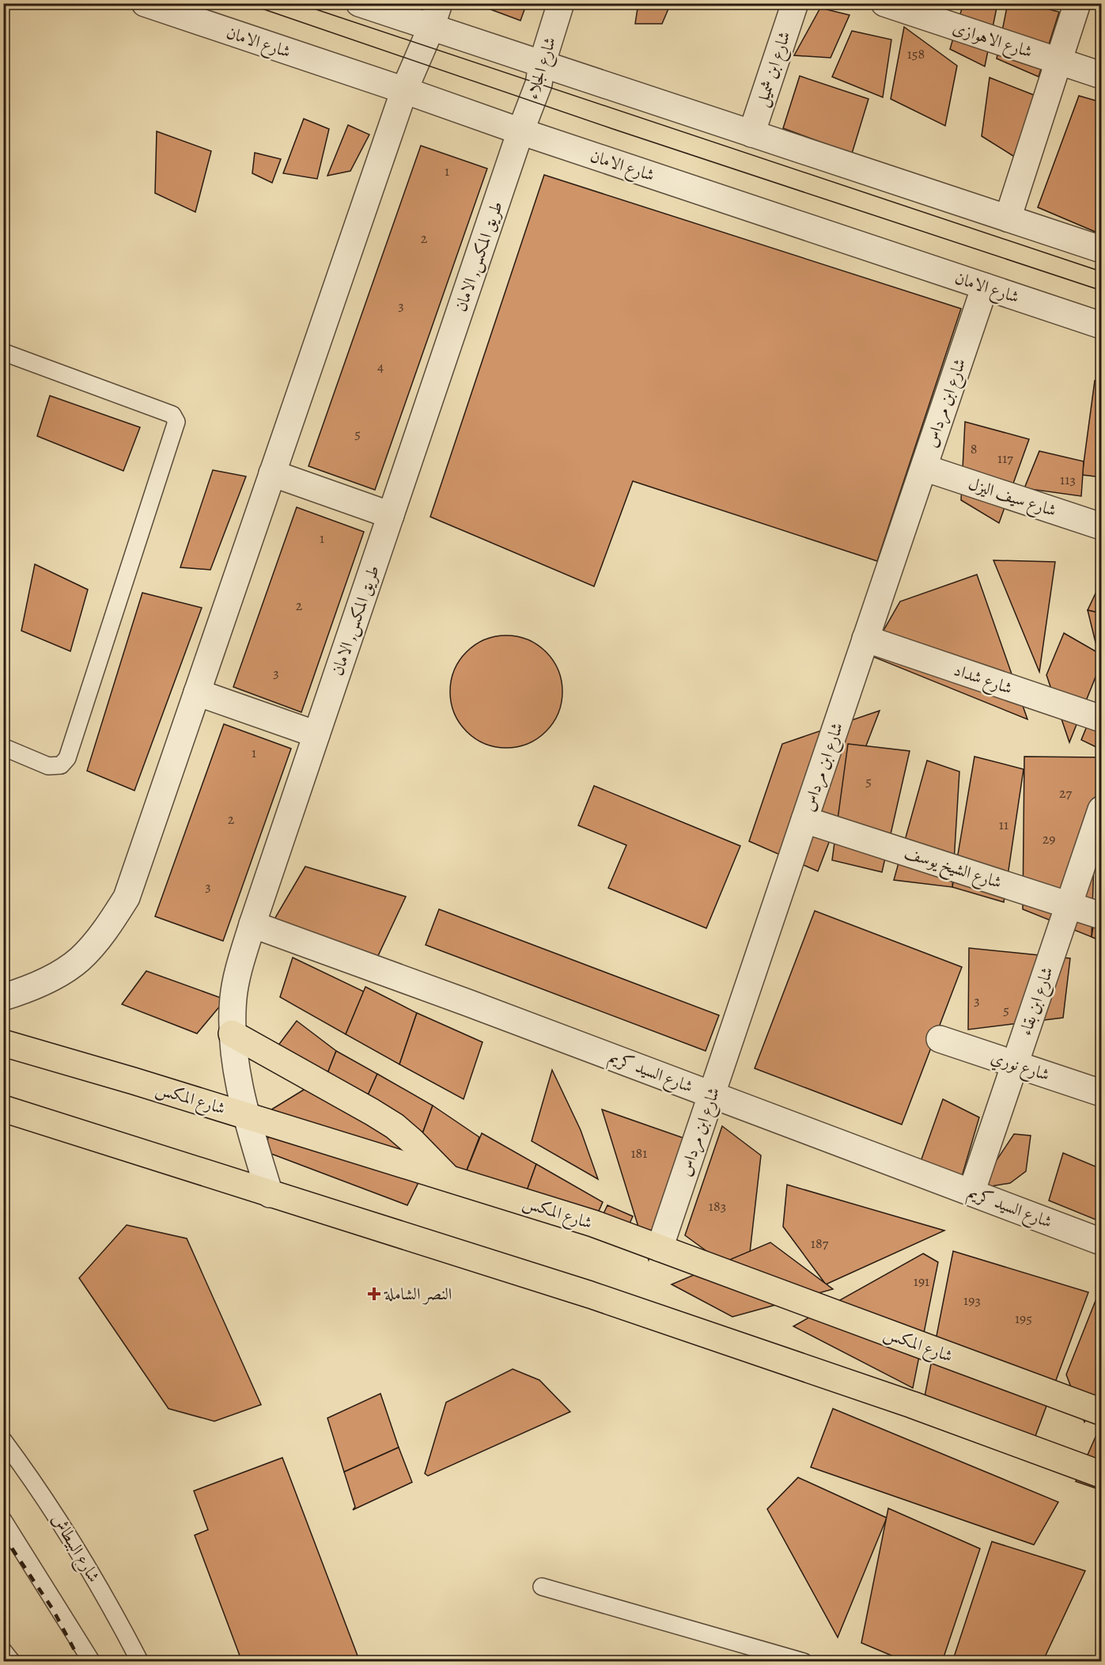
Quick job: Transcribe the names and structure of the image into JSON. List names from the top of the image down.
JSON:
{
  "streets": {
    "main road": ["شارع المكس"],
    "street": [
      "شارع الاهوازى",
      "شارع الامان",
      "شارع الجلاء",
      "شارع ابن شميل",
      "طريق المكس, الامان",
      "شارع ابن مرداس",
      "شارع سيف اليزل",
      "شارع شداد",
      "شارع الشيخ يوسف",
      "شارع ابن بقاء",
      "شارع نوري",
      "شارع السيد كريم"
    ],
    "lane": ["شارع البيطاش"]
  },
  "crossings": [
    ["شارع الامان", "شارع الجلاء"],
    ["شارع الامان", "طريق المكس, الامان"],
    ["شارع الامان", "شارع ابن مرداس"],
    ["شارع الجلاء", "طريق المكس, الامان"],
    ["طريق المكس, الامان", "شارع السيد كريم"],
    ["طريق المكس, الامان", "شارع المكس"],
    ["شارع ابن مرداس", "شارع سيف اليزل"],
    ["شارع ابن مرداس", "شارع شداد"],
    ["شارع ابن مرداس", "شارع الشيخ يوسف"],
    ["شارع ابن مرداس", "شارع السيد كريم"],
    ["شارع ابن مرداس", "شارع المكس"],
    ["شارع الشيخ يوسف", "شارع ابن بقاء"],
    ["شارع ابن بقاء", "شارع نوري"],
    ["شارع ابن بقاء", "شارع السيد كريم"]
  ],
  "places": {
    "health": ["النصر الشاملة"]
  },
  "house_numbers": [
    "158",
    "1",
    "2",
    "3",
    "4",
    "5",
    "8",
    "117",
    "113",
    "1",
    "2",
    "3",
    "1",
    "5",
    "27",
    "2",
    "11",
    "29",
    "3",
    "3",
    "5",
    "181",
    "183",
    "187",
    "191",
    "193",
    "195"
  ]
}
